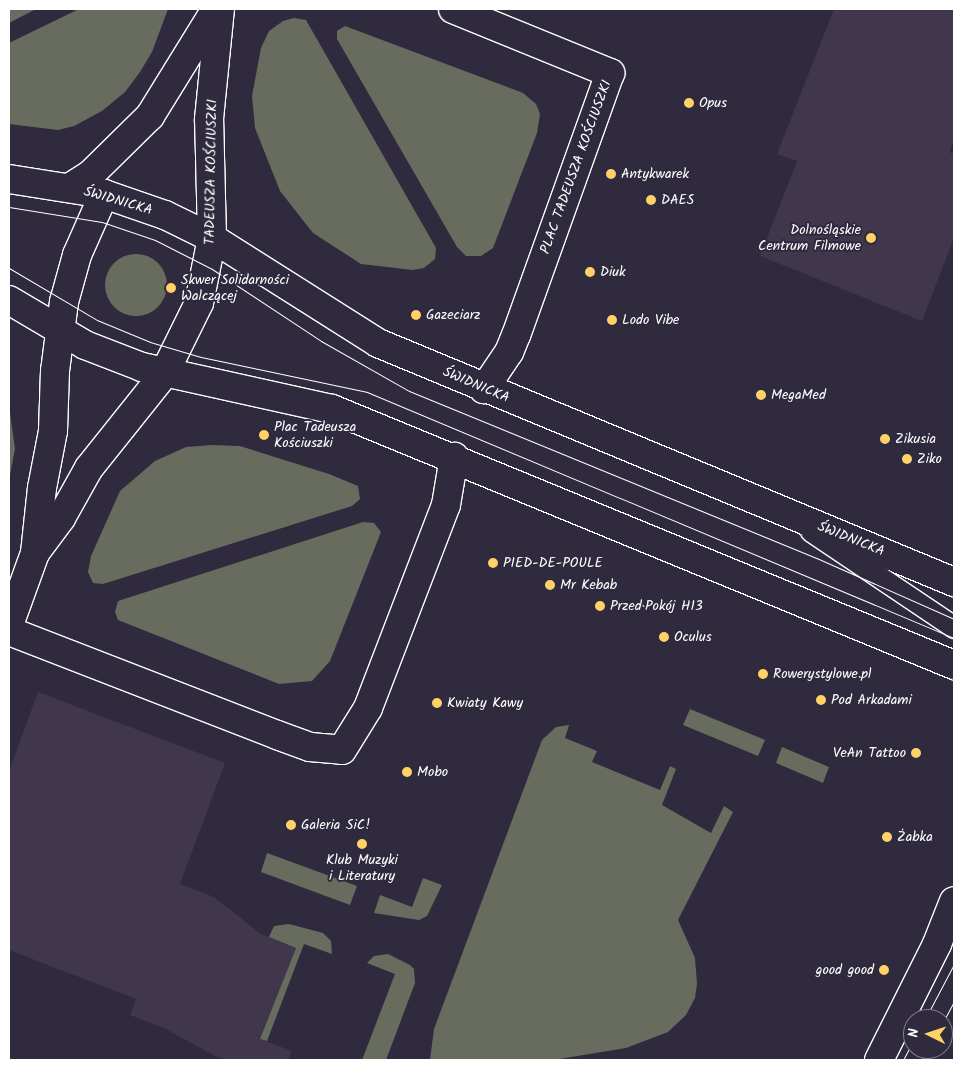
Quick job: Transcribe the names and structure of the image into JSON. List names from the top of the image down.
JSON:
{
  "streets": {
    "street": ["PLAC TADEUSZA KOŚCIUSZKI", "TADEUSZA KOŚCIUSZKI", "ŚWIDNICKA"]
  },
  "crossings": [
    ["PLAC TADEUSZA KOŚCIUSZKI", "ŚWIDNICKA"],
    ["TADEUSZA KOŚCIUSZKI", "ŚWIDNICKA"]
  ],
  "places": [
    "Opus",
    "Antykwarek",
    "DAES",
    "Dolnośląskie Centrum Filmowe",
    "Diuk",
    "Skwer Solidarności Walczącej",
    "Gazeciarz",
    "Lodo Vibe",
    "MegaMed",
    "Plac Tadeusza Kościuszki",
    "Zikusia",
    "Ziko",
    "PIED-DE-POULE",
    "Mr Kebab",
    "Przed·Pokój H13",
    "Oculus",
    "Rowerystylowe.pl",
    "Pod Arkadami",
    "Kwiaty Kawy",
    "VeAn Tattoo",
    "Mobo",
    "Galeria SiC!",
    "Żabka",
    "Klub Muzyki i Literatury",
    "good good"
  ],
  "north": "left"
}
